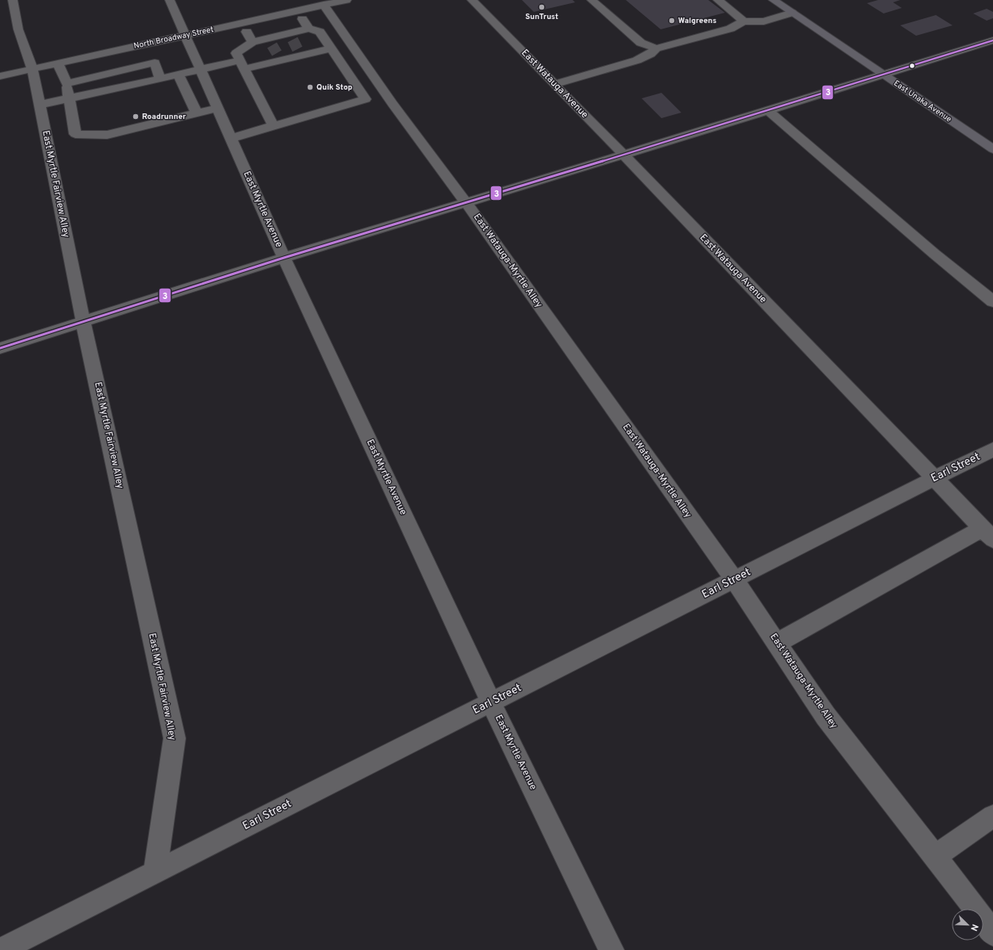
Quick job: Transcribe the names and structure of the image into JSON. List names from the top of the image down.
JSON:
{
  "streets": {
    "main road": ["East Unaka Avenue"],
    "street": [
      "North Broadway Street",
      "East Watauga Avenue",
      "East Myrtle Fairview Alley",
      "East Myrtle Avenue",
      "East Watauga-Myrtle Alley",
      "Earl Street"
    ]
  },
  "crossings": [
    ["North Broadway Street", "East Myrtle Fairview Alley"],
    ["North Broadway Street", "East Myrtle Avenue"],
    ["North Broadway Street", "East Watauga-Myrtle Alley"],
    ["East Watauga Avenue", "Earl Street"],
    ["East Myrtle Fairview Alley", "Earl Street"],
    ["East Myrtle Avenue", "Earl Street"],
    ["East Watauga-Myrtle Alley", "Earl Street"]
  ],
  "places": [
    "SunTrust",
    "Walgreens",
    "Quik Stop",
    "Roadrunner"
  ],
  "lines": ["transit line 3"],
  "north": "bottom right"
}
